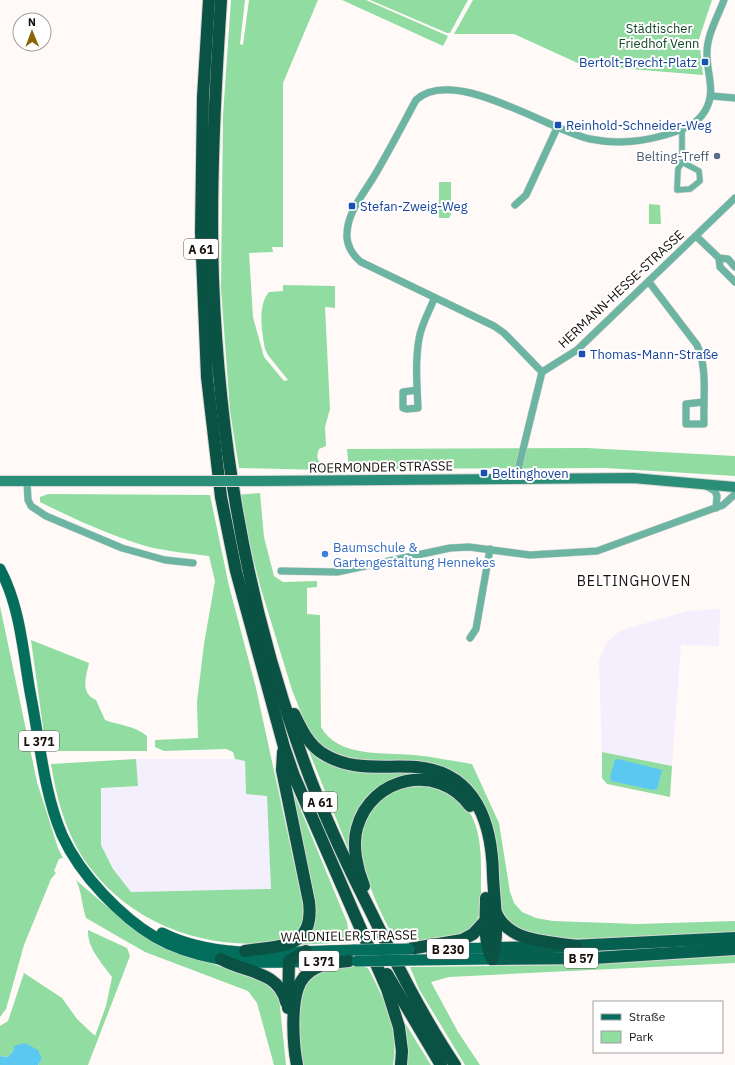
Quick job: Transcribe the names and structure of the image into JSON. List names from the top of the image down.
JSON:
{
  "streets": {
    "highway": ["A 61", "WALDNIELER STRASSE", "B 57"],
    "main road": ["ROERMONDER STRASSE", "L 371", "B 230"],
    "street": ["HERMANN-HESSE-STRASSE"]
  },
  "districts": ["BELTINGHOVEN"],
  "parks": ["Städtischer Friedhof Venn"],
  "places": {
    "transit": [
      "Bertolt-Brecht-Platz",
      "Reinhold-Schneider-Weg",
      "Stefan-Zweig-Weg",
      "Thomas-Mann-Straße",
      "Beltinghoven"
    ],
    "other": ["Belting-Treff", "Baumschule & Gartengestaltung Hennekes"]
  },
  "legend": ["Straße", "Park"],
  "north": "top"
}
